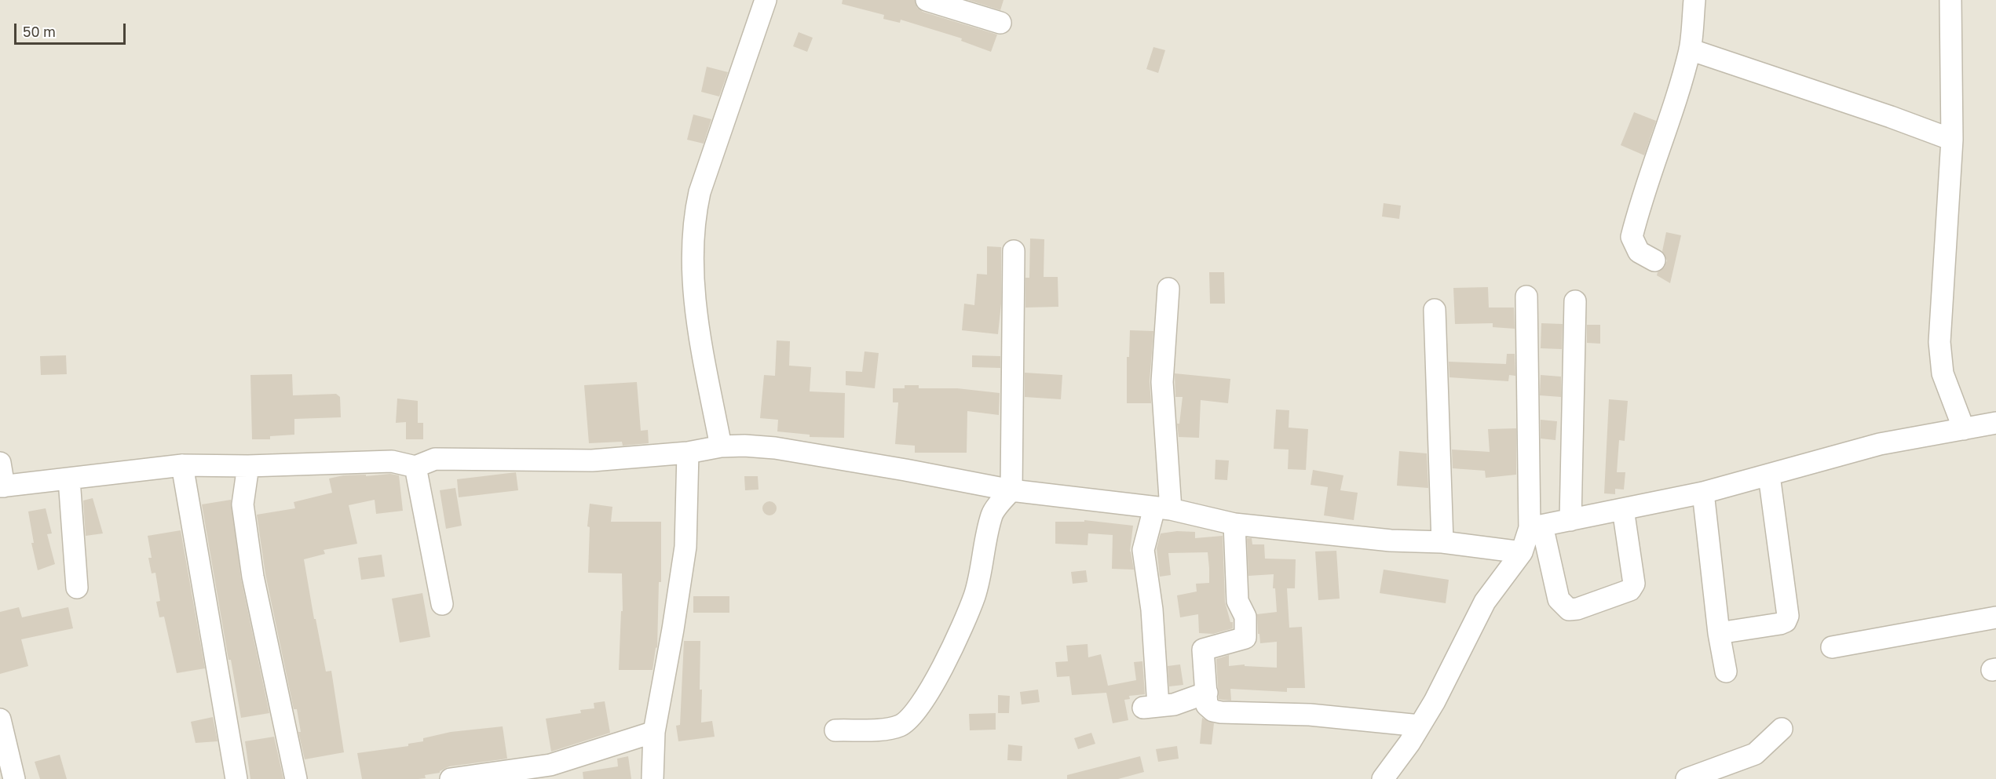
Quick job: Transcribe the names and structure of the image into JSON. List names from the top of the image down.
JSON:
{
  "scale_bar": "50 m"
}
